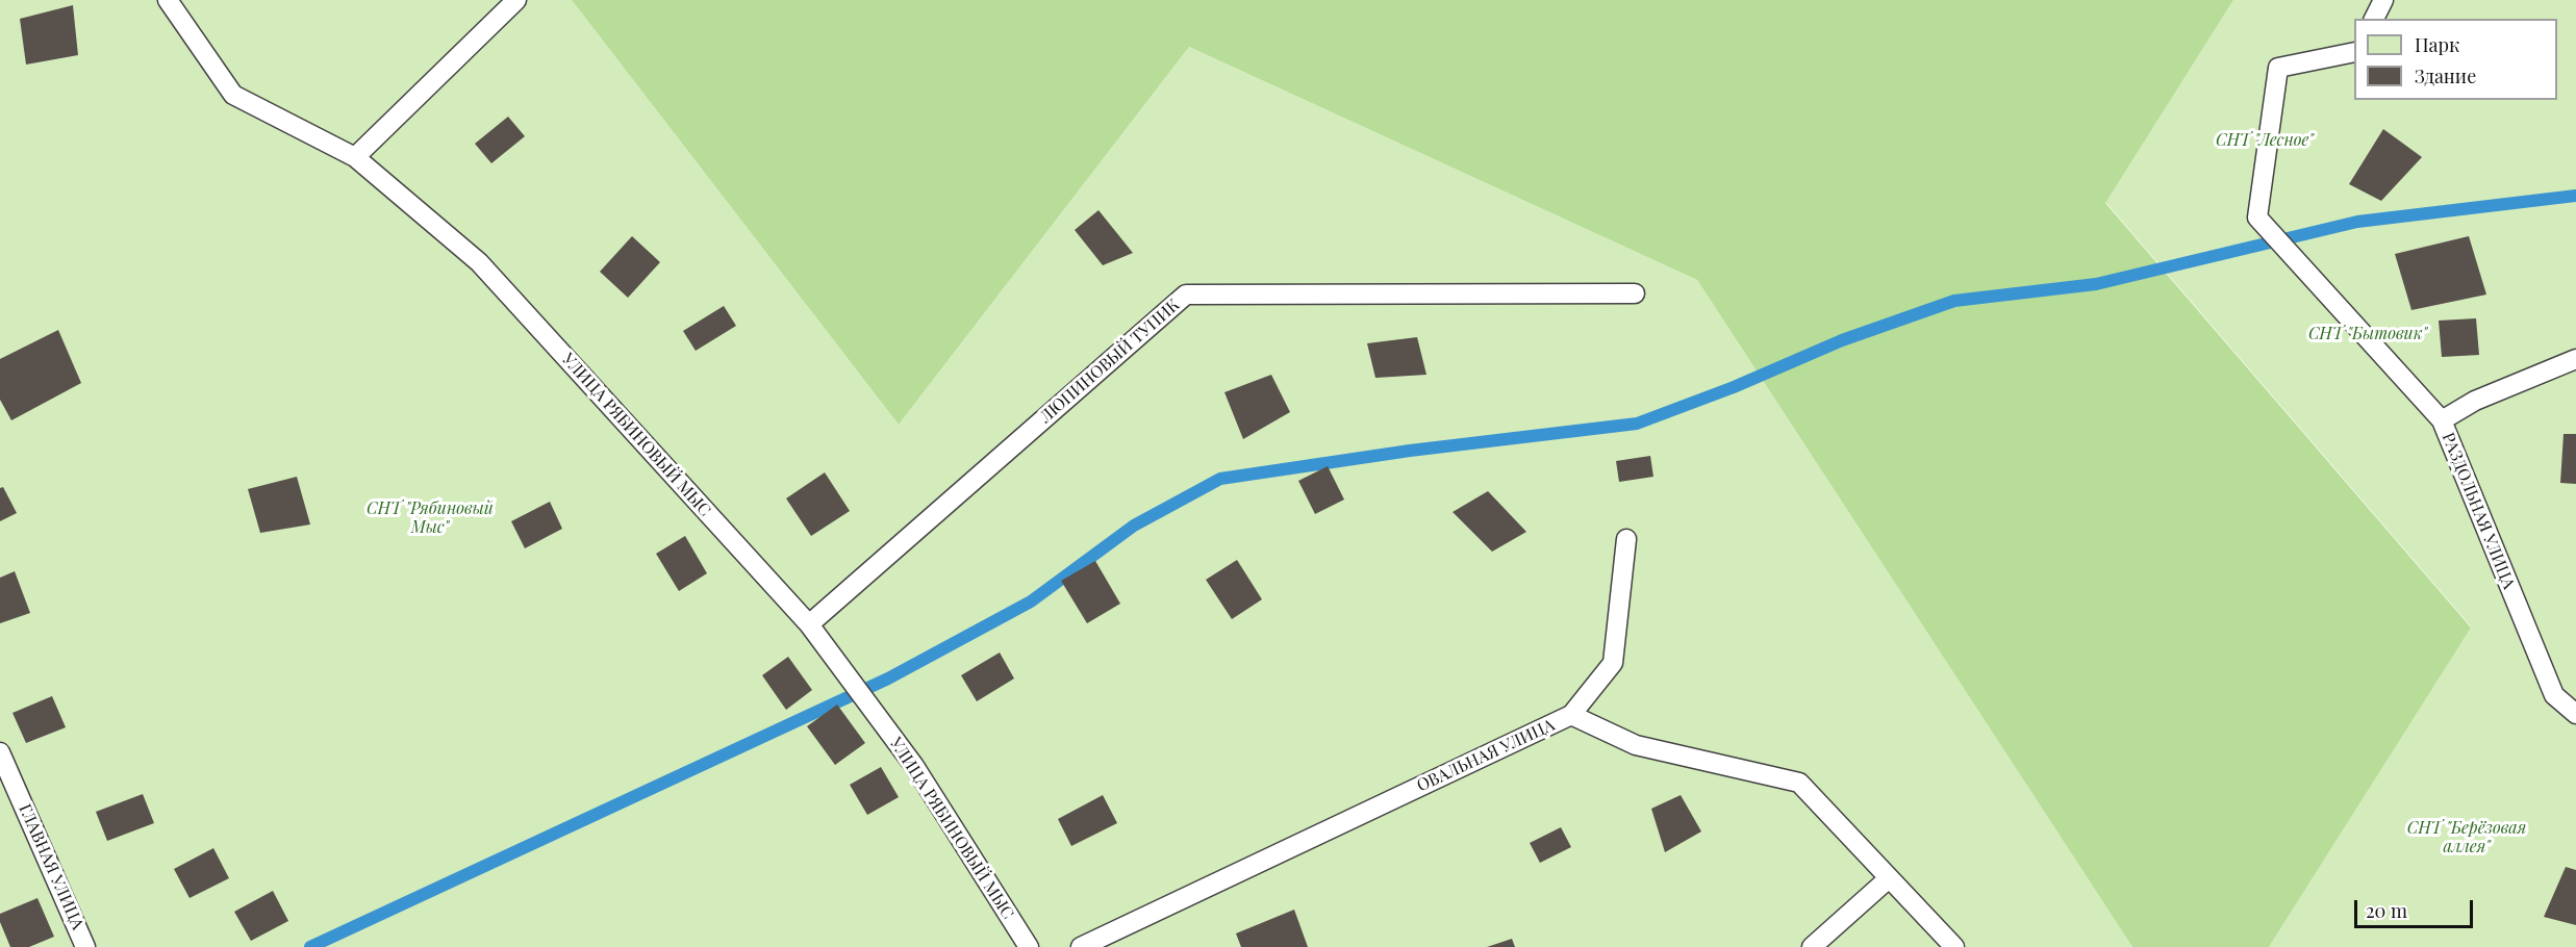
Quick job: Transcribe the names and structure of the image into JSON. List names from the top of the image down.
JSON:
{
  "streets": {
    "lane": [
      "ЛЮПИНОВЫЙ ТУПИК",
      "УЛИЦА РЯБИНОВЫЙ МЫС",
      "РАЗДОЛЬНАЯ УЛИЦА",
      "ОВАЛЬНАЯ УЛИЦА",
      "ГЛАВНАЯ УЛИЦА"
    ]
  },
  "crossings": [
    ["ЛЮПИНОВЫЙ ТУПИК", "УЛИЦА РЯБИНОВЫЙ МЫС"]
  ],
  "parks": [
    "СНТ \"Лесное\"",
    "СНТ \"Бытовик\"",
    "СНТ \"Рябиновый Мыс\"",
    "СНТ \"Берёзовая аллея\""
  ],
  "legend": ["Парк", "Здание"],
  "scale_bar": "20 m"
}
